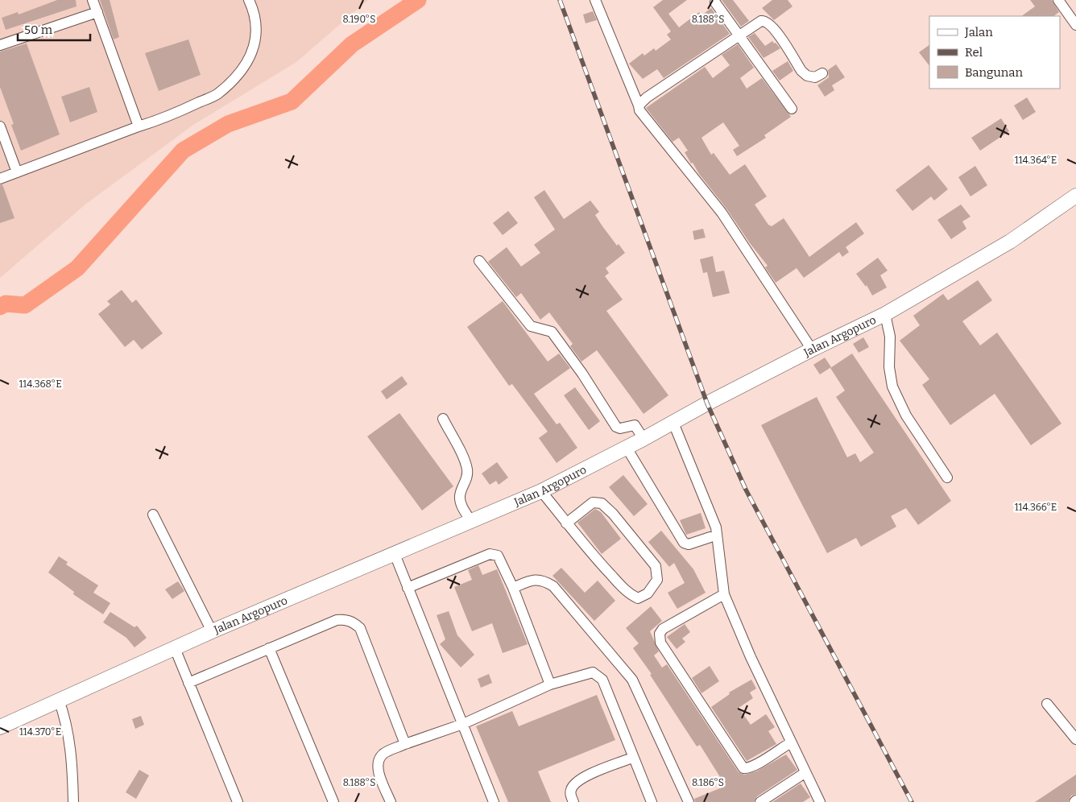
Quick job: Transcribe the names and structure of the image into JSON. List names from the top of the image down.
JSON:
{
  "streets": {
    "highway": ["Jalan Argopuro"]
  },
  "legend": ["Jalan", "Rel", "Bangunan"],
  "scale_bar": "50 m",
  "coordinates": [
    "8.190°S",
    "8.188°S",
    "114.364°E",
    "114.368°E",
    "114.366°E",
    "114.370°E",
    "8.186°S"
  ]
}
